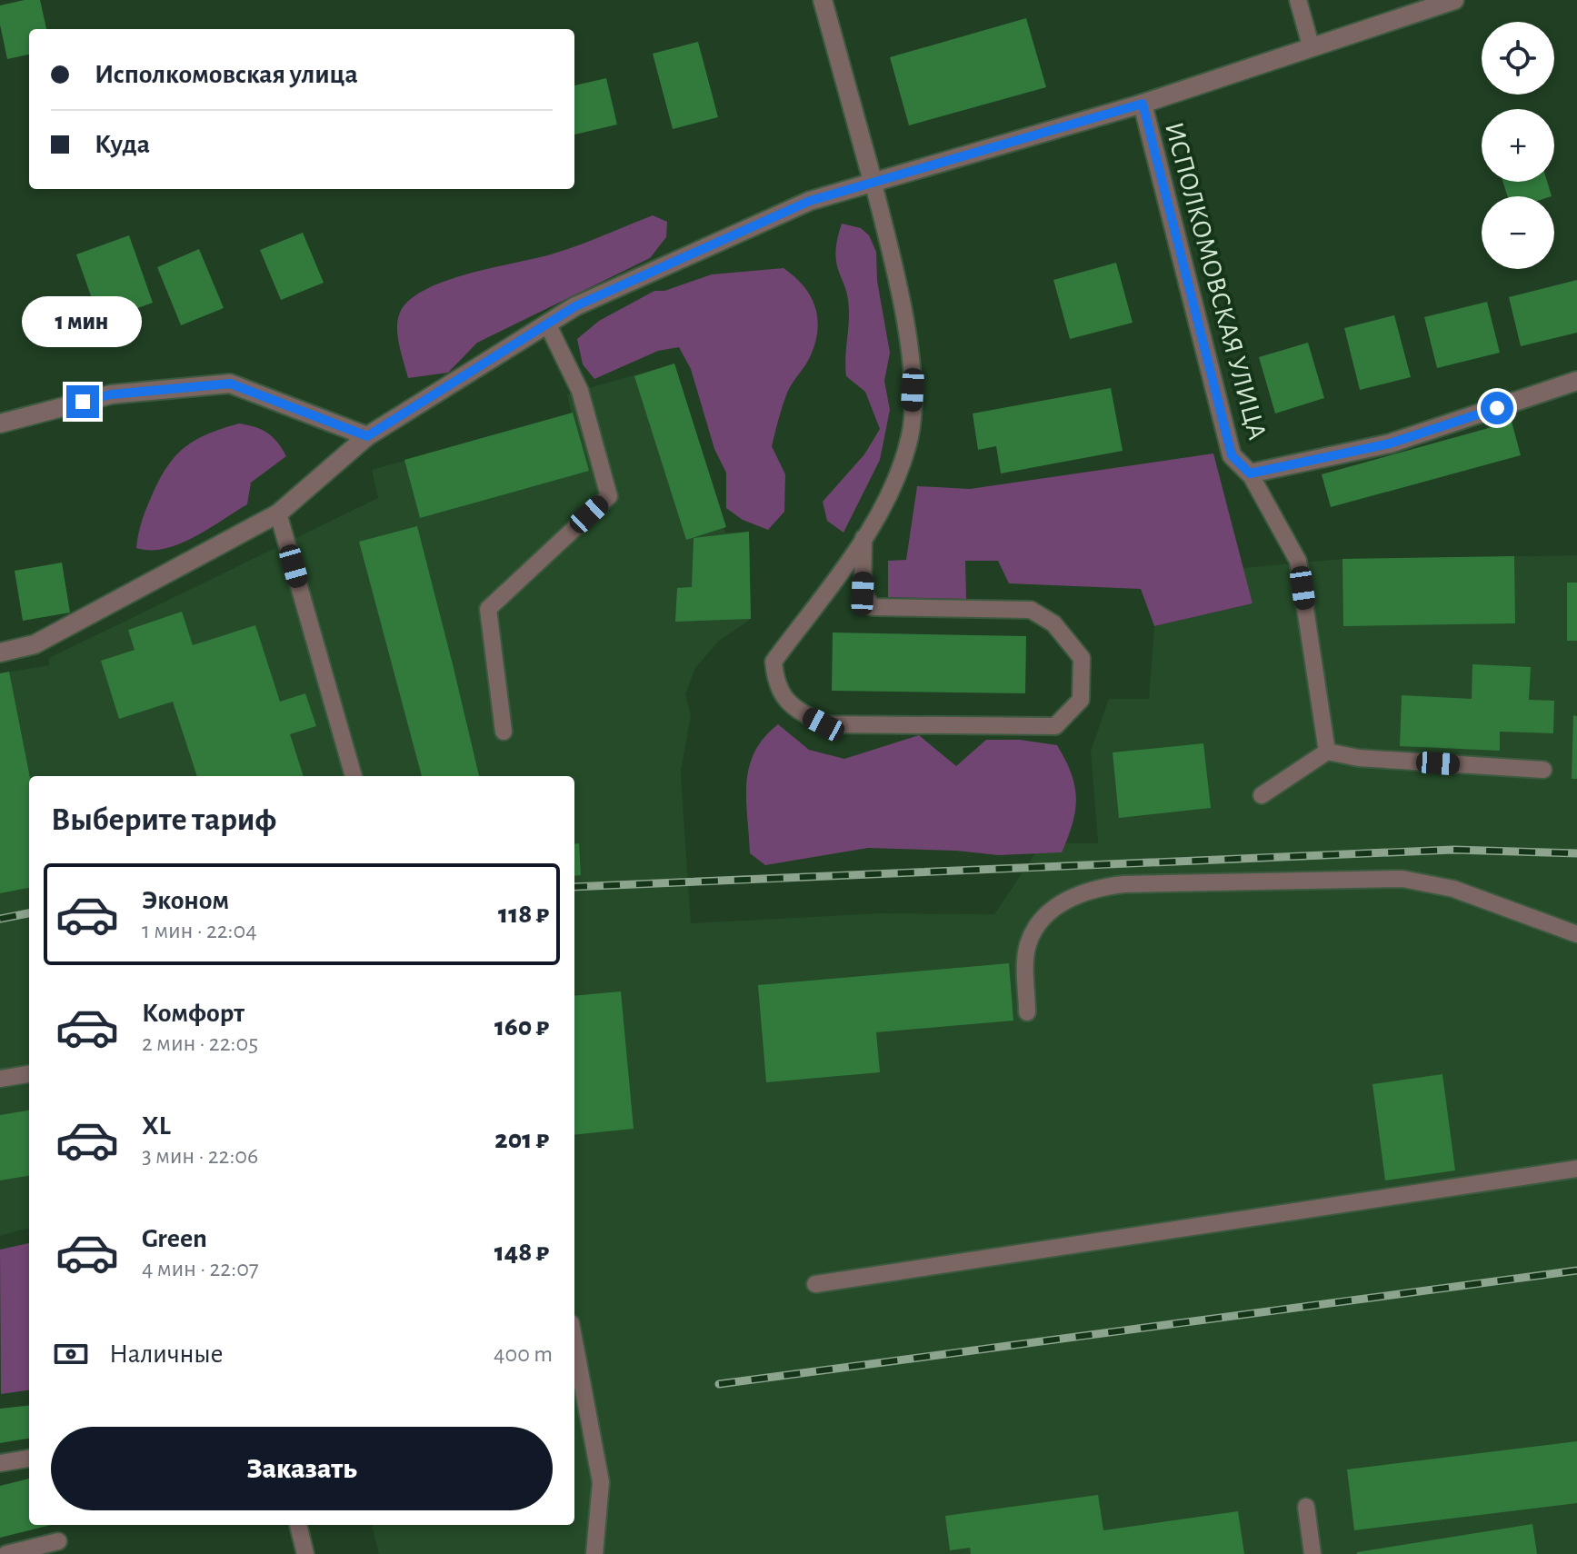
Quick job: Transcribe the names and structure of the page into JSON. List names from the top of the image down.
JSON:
{
  "streets": {
    "street": ["ИСПОЛКОМОВСКАЯ УЛИЦА"]
  },
  "page": {
    "map_buttons": ["+", "−"],
    "banner": ["Исполкомовская улица", "Куда"],
    "bubble": "1 мин",
    "heading": "Выберите тариф",
    "list": [
      {
        "name": "Эконом",
        "note": "1 мин · 22:04",
        "value": "118 ₽"
      },
      {
        "name": "Комфорт",
        "note": "2 мин · 22:05",
        "value": "160 ₽"
      },
      {
        "name": "XL",
        "note": "3 мин · 22:06",
        "value": "201 ₽"
      },
      {
        "name": "Green",
        "note": "4 мин · 22:07",
        "value": "148 ₽"
      }
    ],
    "pay": ["Наличные", "400 m"],
    "buttons": "Заказать"
  }
}
